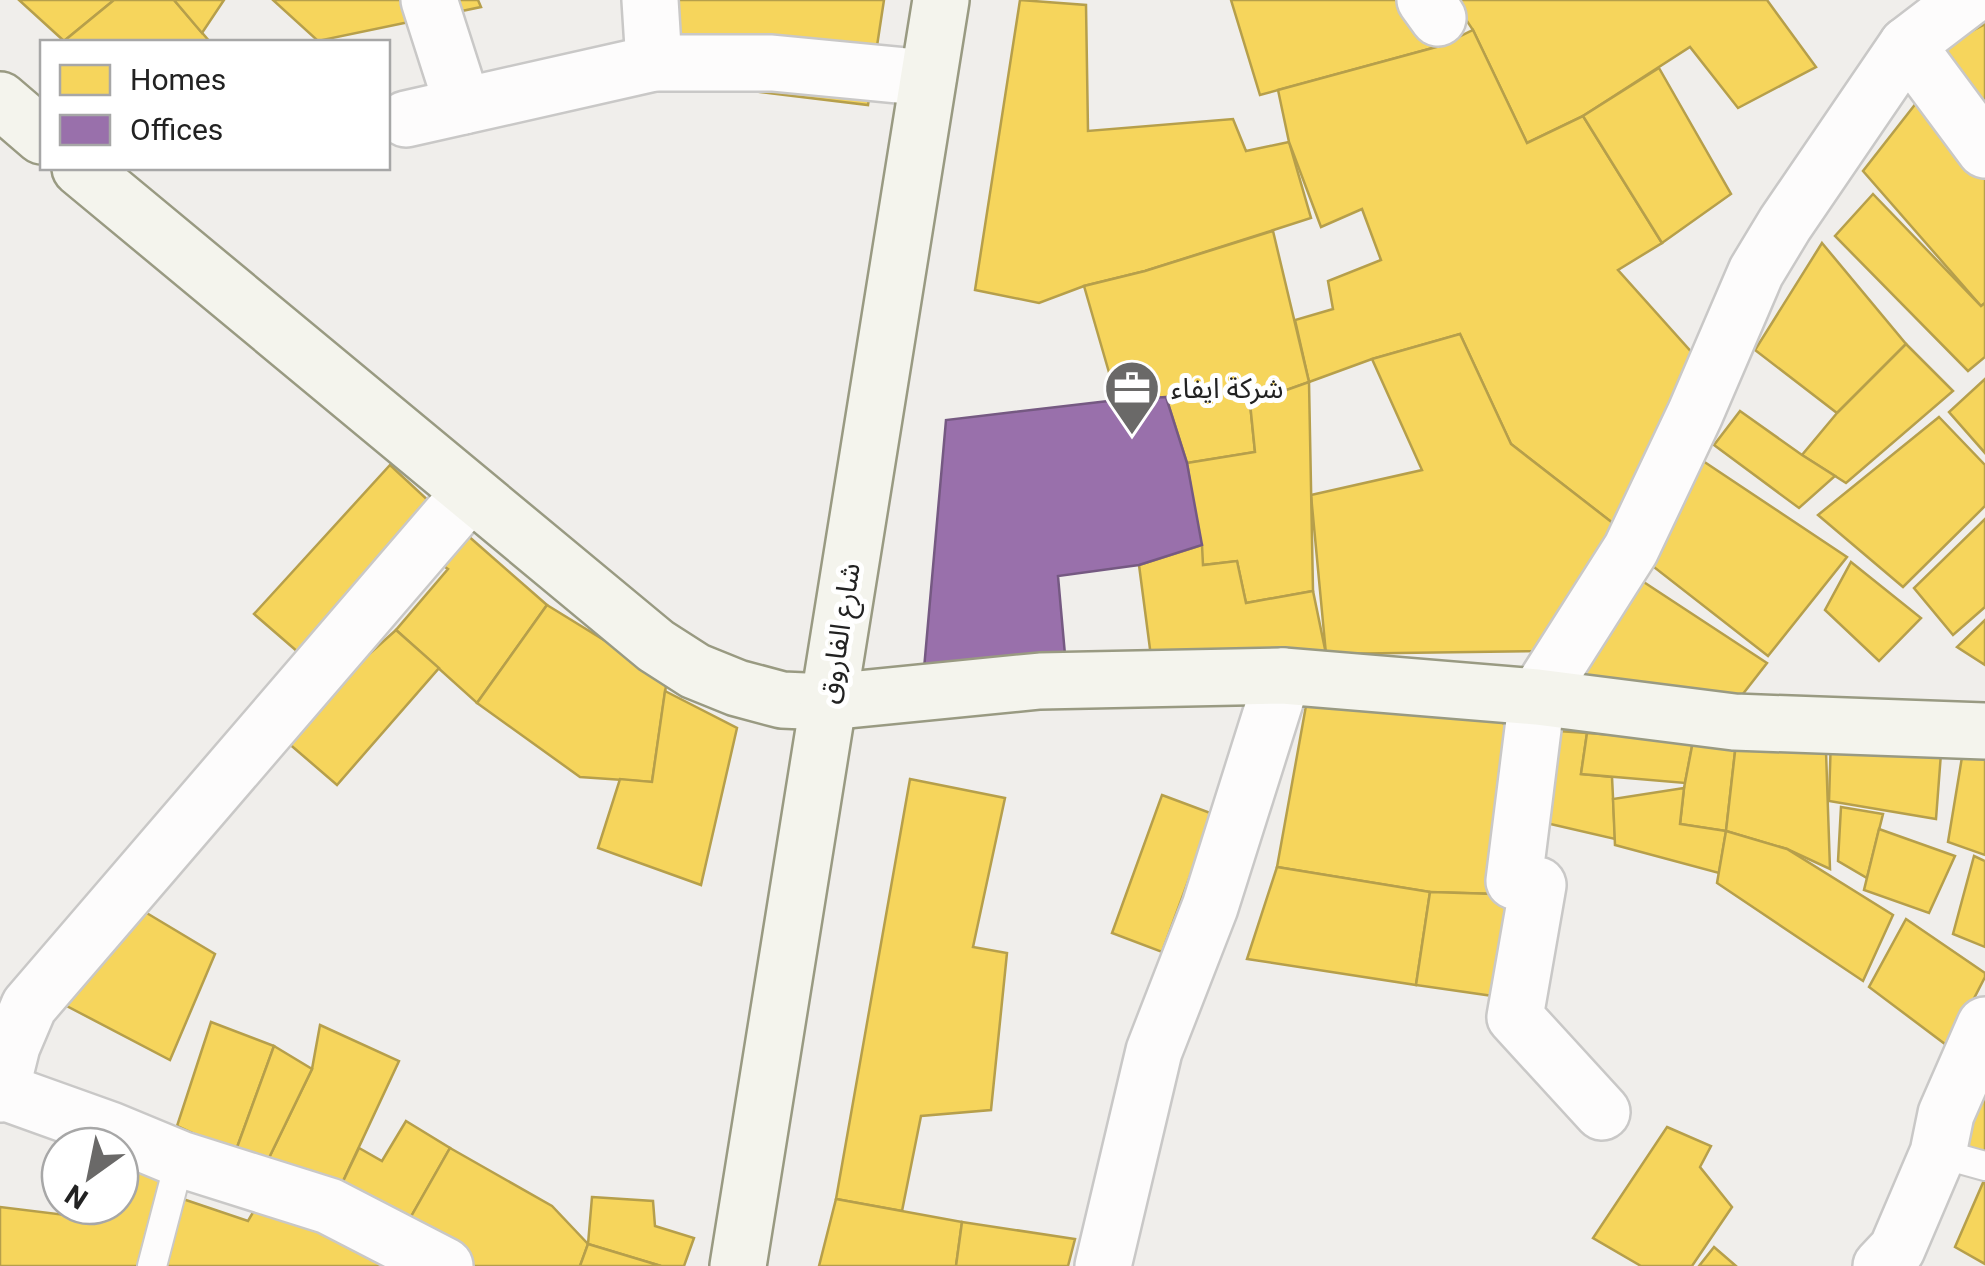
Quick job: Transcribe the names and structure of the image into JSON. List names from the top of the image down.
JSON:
{
  "streets": {
    "main road": ["شارع الفاروق"]
  },
  "places": {
    "office": ["شركة ايفاء"]
  },
  "legend": ["Homes", "Offices"],
  "north": "bottom left"
}
